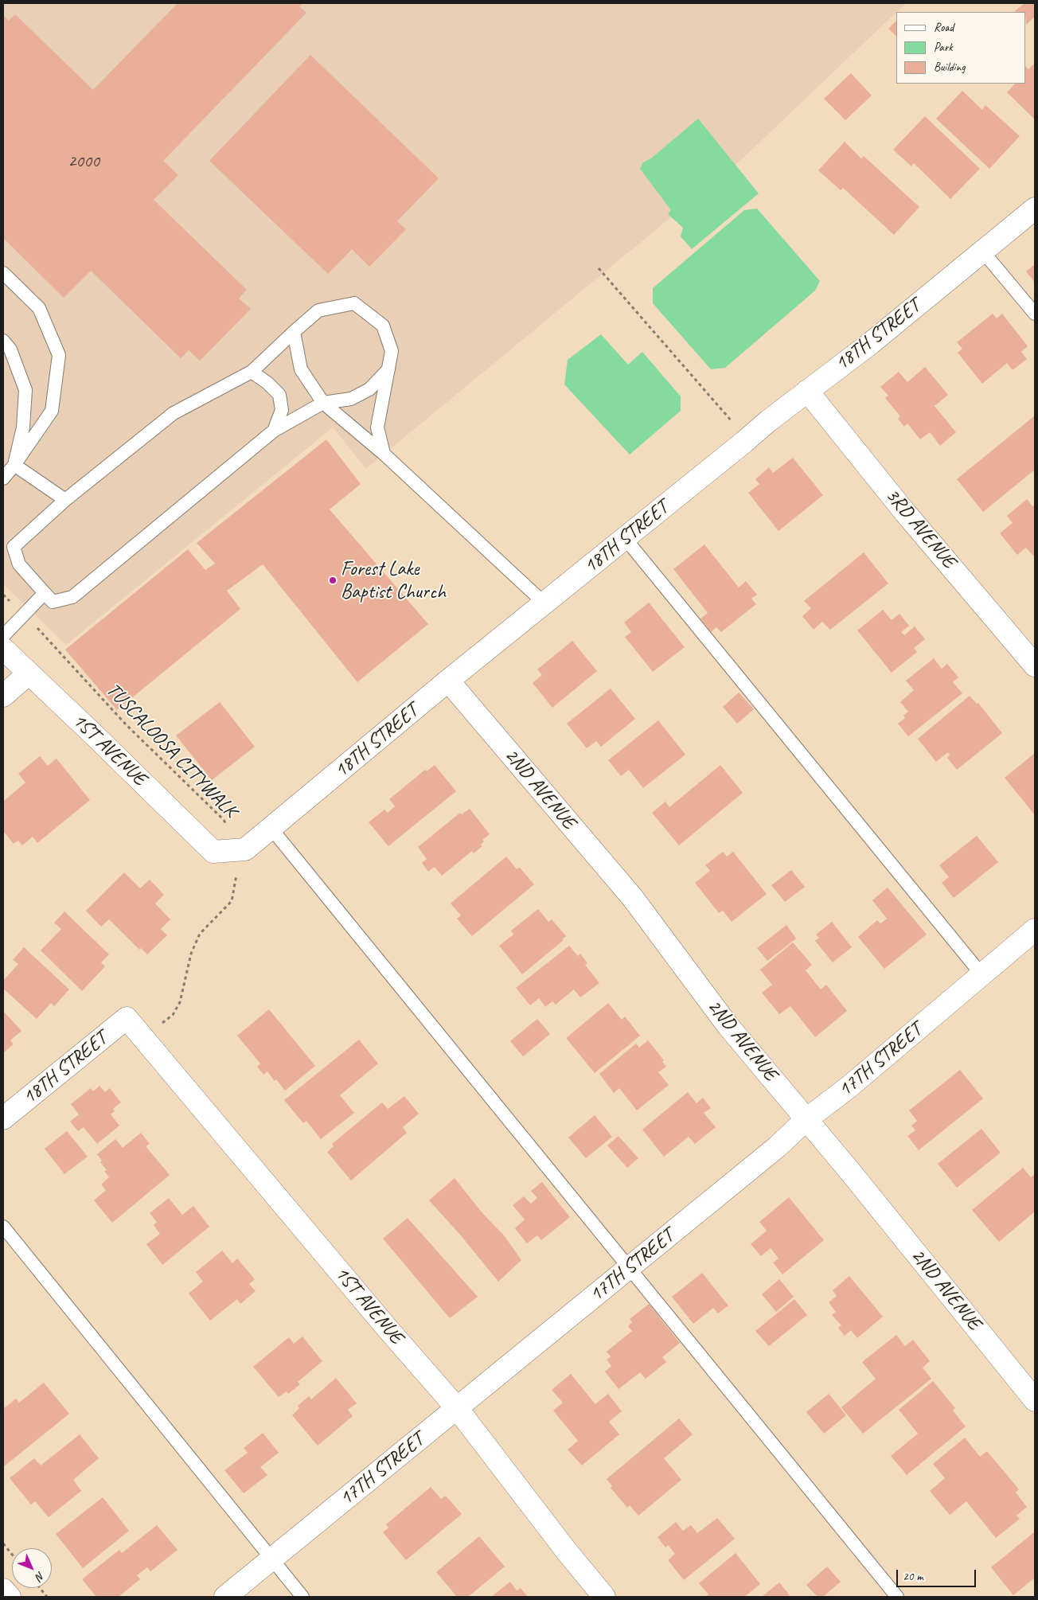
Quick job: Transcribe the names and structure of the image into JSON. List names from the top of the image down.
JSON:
{
  "streets": {
    "street": [
      "18TH STREET",
      "3RD AVENUE",
      "1ST AVENUE",
      "2ND AVENUE",
      "17TH STREET"
    ],
    "path": ["TUSCALOOSA CITYWALK"]
  },
  "crossings": [
    ["18TH STREET", "3RD AVENUE"],
    ["18TH STREET", "1ST AVENUE"],
    ["18TH STREET", "TUSCALOOSA CITYWALK"],
    ["18TH STREET", "2ND AVENUE"],
    ["1ST AVENUE", "TUSCALOOSA CITYWALK"],
    ["1ST AVENUE", "17TH STREET"],
    ["2ND AVENUE", "17TH STREET"]
  ],
  "places": ["Forest Lake Baptist Church"],
  "house_numbers": ["2000"],
  "legend": ["Road", "Park", "Building"],
  "scale_bar": "20 m",
  "north": "bottom right"
}
